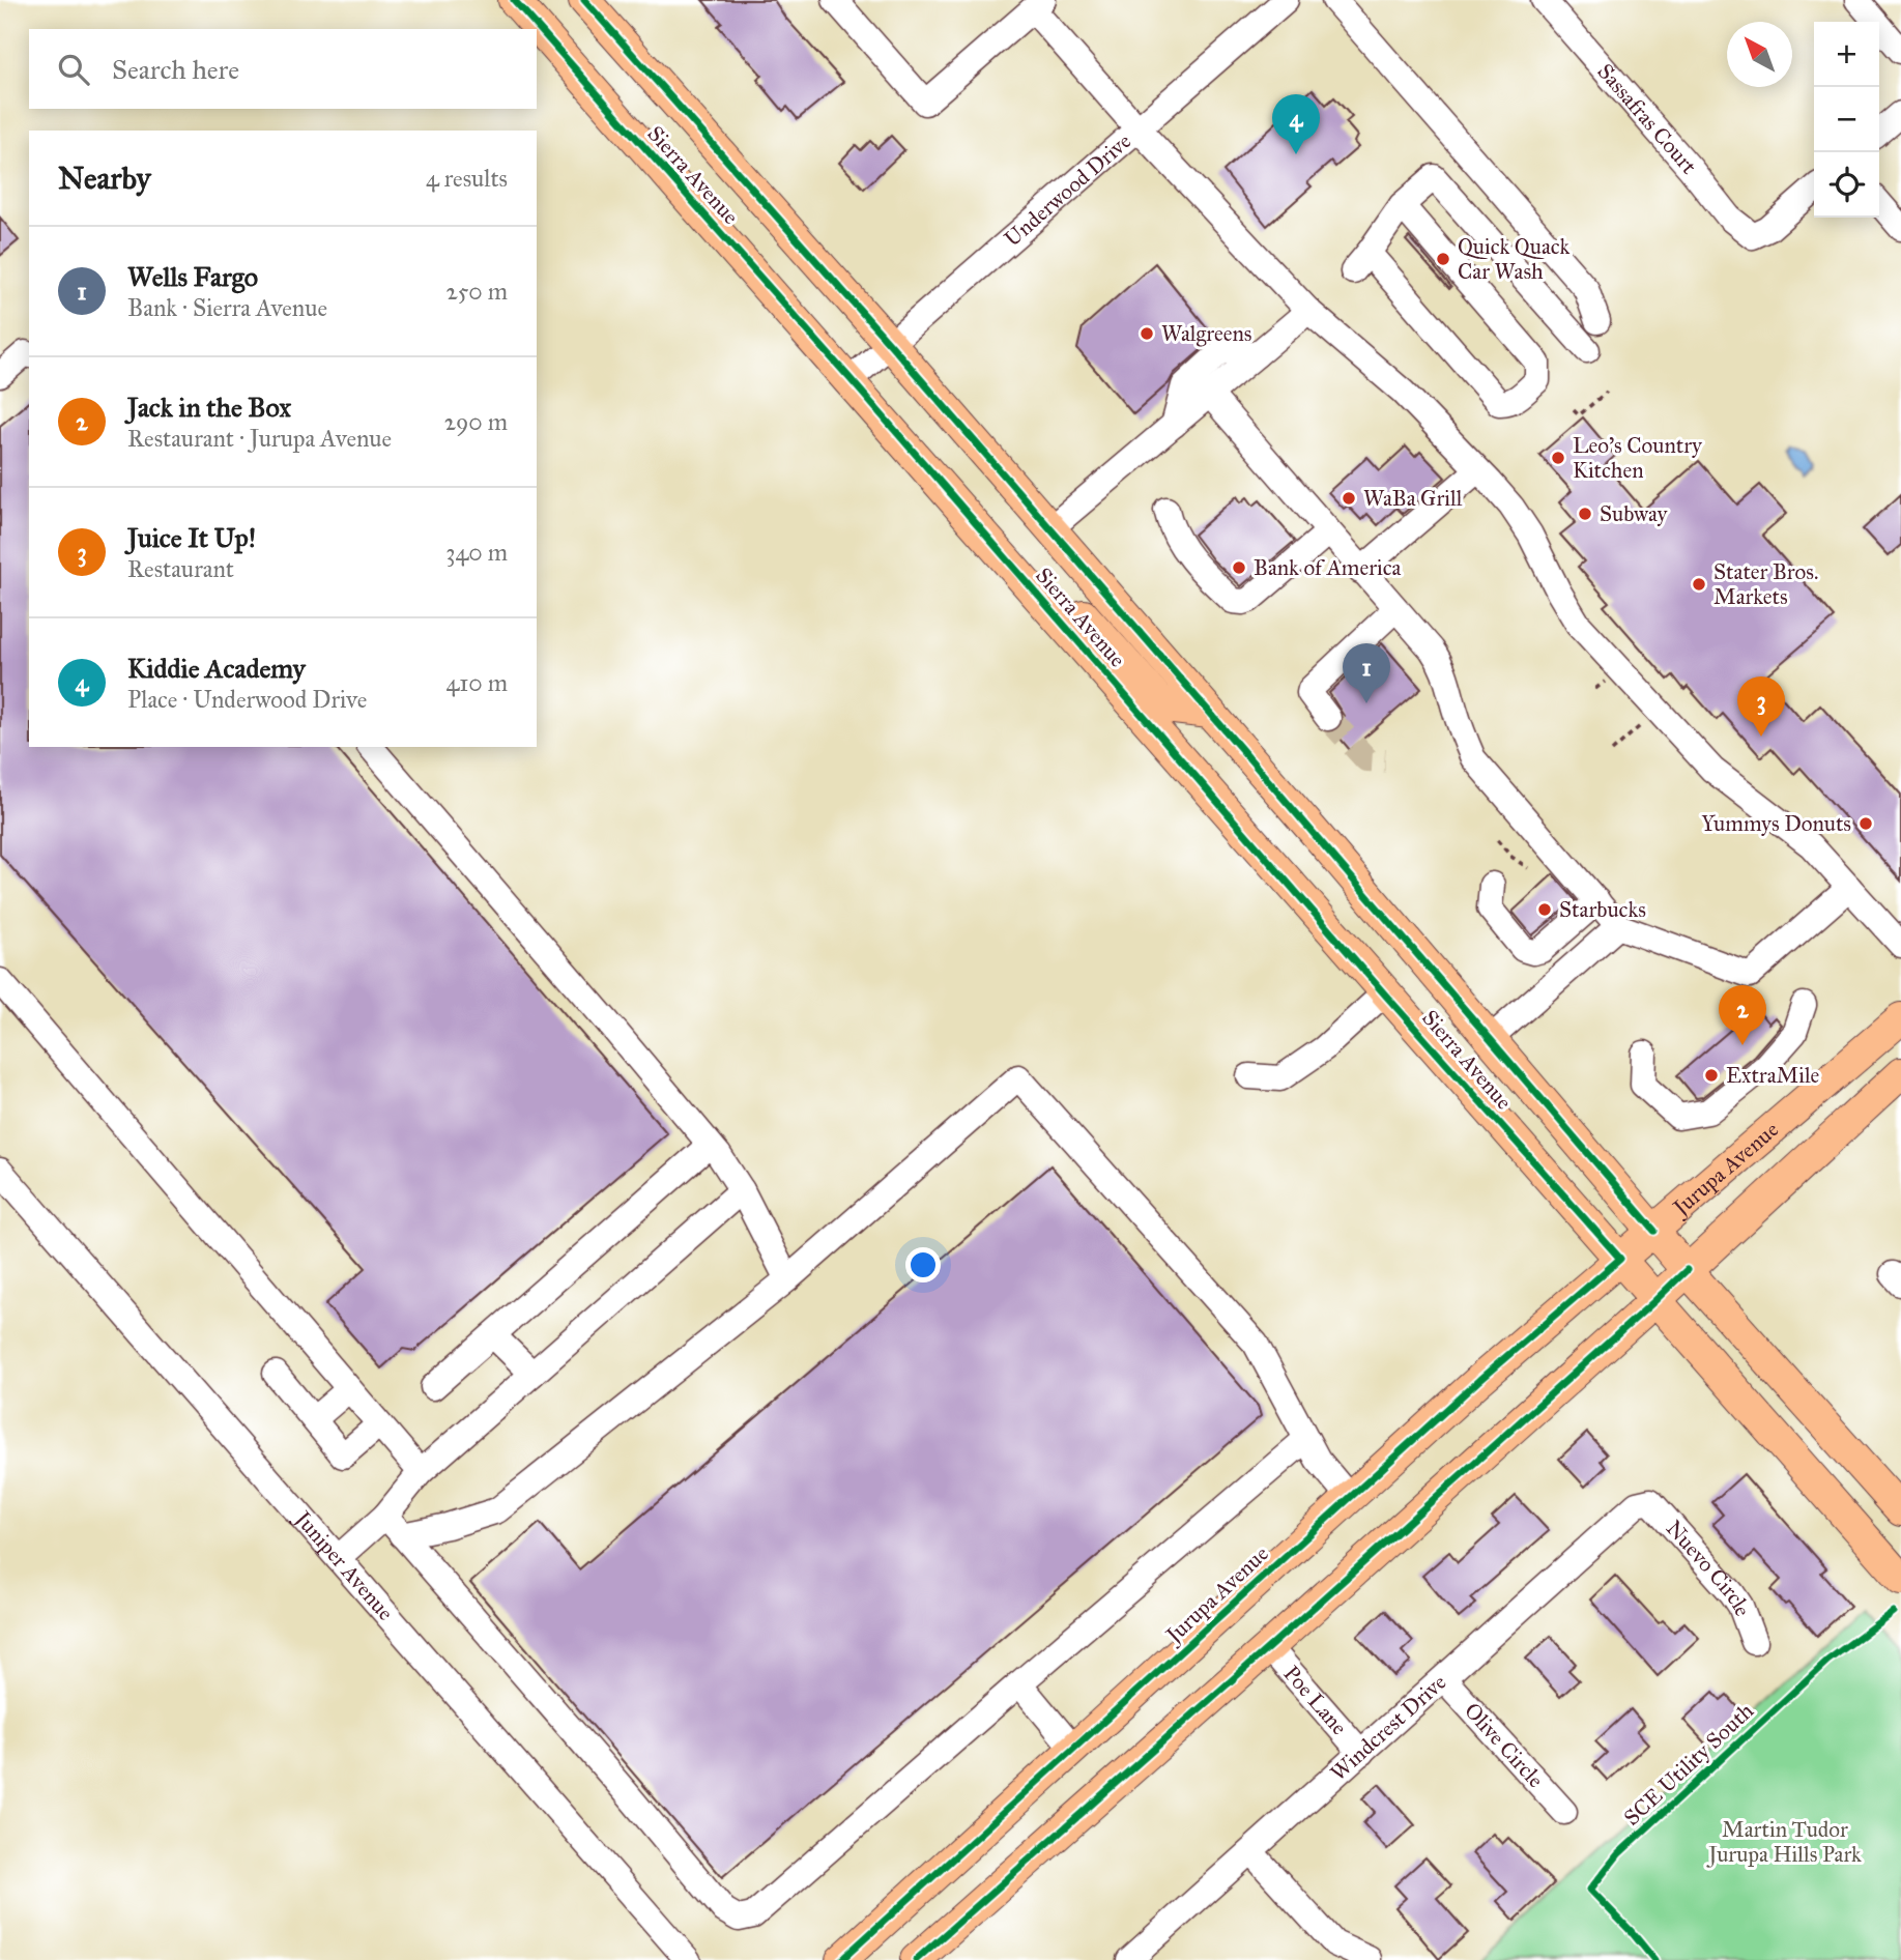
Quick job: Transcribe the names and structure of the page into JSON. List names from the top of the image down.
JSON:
{
  "streets": {
    "main road": ["Sierra Avenue", "Jurupa Avenue"],
    "street": [
      "Sassafras Court",
      "Underwood Drive",
      "Juniper Avenue",
      "Nuevo Circle",
      "Poe Lane",
      "Windcrest Drive",
      "Olive Circle"
    ],
    "cycle path": ["SCE Utility South"]
  },
  "crossings": [
    ["Sierra Avenue", "Underwood Drive"],
    ["Sierra Avenue", "Jurupa Avenue"],
    ["Jurupa Avenue", "Poe Lane"],
    ["Nuevo Circle", "Windcrest Drive"],
    ["Poe Lane", "Windcrest Drive"],
    ["Windcrest Drive", "Olive Circle"]
  ],
  "parks": ["Martin Tudor Jurupa Hills Park"],
  "places": [
    "Quick Quack Car Wash",
    "Walgreens",
    "Leo's Country Kitchen",
    "WaBa Grill",
    "Subway",
    "Bank of America",
    "Stater Bros. Markets",
    "Yummys Donuts",
    "Starbucks",
    "ExtraMile"
  ],
  "north": "top left",
  "page": {
    "map_buttons": ["+", "−"],
    "search": "Search here",
    "pins": [
      "4",
      "1",
      "3",
      "2"
    ],
    "heading": ["Nearby", "4 results"],
    "list": [
      {
        "mark": "1",
        "name": "Wells Fargo",
        "note": "Bank · Sierra Avenue",
        "value": "250 m"
      },
      {
        "mark": "2",
        "name": "Jack in the Box",
        "note": "Restaurant · Jurupa Avenue",
        "value": "290 m"
      },
      {
        "mark": "3",
        "name": "Juice It Up!",
        "note": "Restaurant",
        "value": "340 m"
      },
      {
        "mark": "4",
        "name": "Kiddie Academy",
        "note": "Place · Underwood Drive",
        "value": "410 m"
      }
    ]
  }
}
